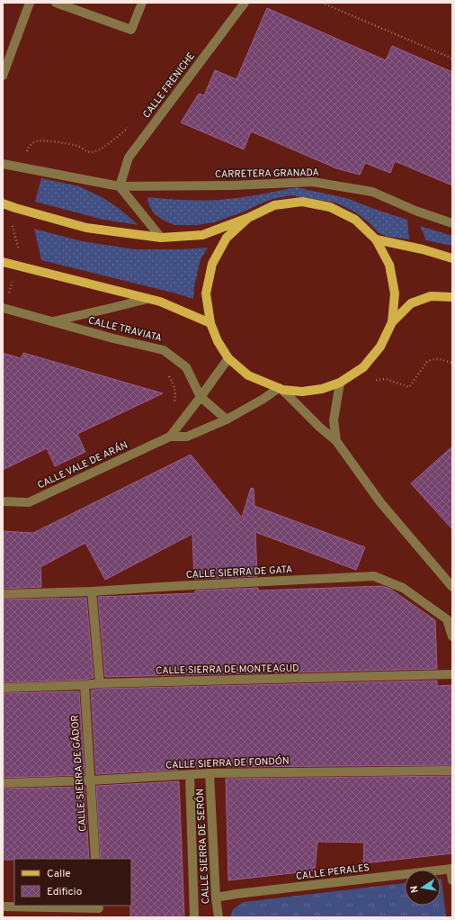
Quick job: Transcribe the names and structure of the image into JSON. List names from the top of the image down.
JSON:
{
  "streets": {
    "street": [
      "CALLE FRENICHE",
      "CARRETERA GRANADA",
      "CALLE TRAVIATA",
      "CALLE VALE DE ARÁN",
      "CALLE SIERRA DE GATA",
      "CALLE SIERRA DE MONTEAGUD",
      "CALLE SIERRA DE FONDÓN",
      "CALLE SIERRA DE GÁDOR",
      "CALLE SIERRA DE SERÓN",
      "CALLE PERALES"
    ]
  },
  "crossings": [
    ["CALLE FRENICHE", "CARRETERA GRANADA"],
    ["CALLE TRAVIATA", "CALLE VALE DE ARÁN"],
    ["CALLE SIERRA DE MONTEAGUD", "CALLE SIERRA DE GÁDOR"],
    ["CALLE SIERRA DE FONDÓN", "CALLE SIERRA DE GÁDOR"],
    ["CALLE SIERRA DE FONDÓN", "CALLE SIERRA DE SERÓN"],
    ["CALLE SIERRA DE SERÓN", "CALLE PERALES"]
  ],
  "legend": ["Calle", "Edificio"],
  "north": "left"
}
